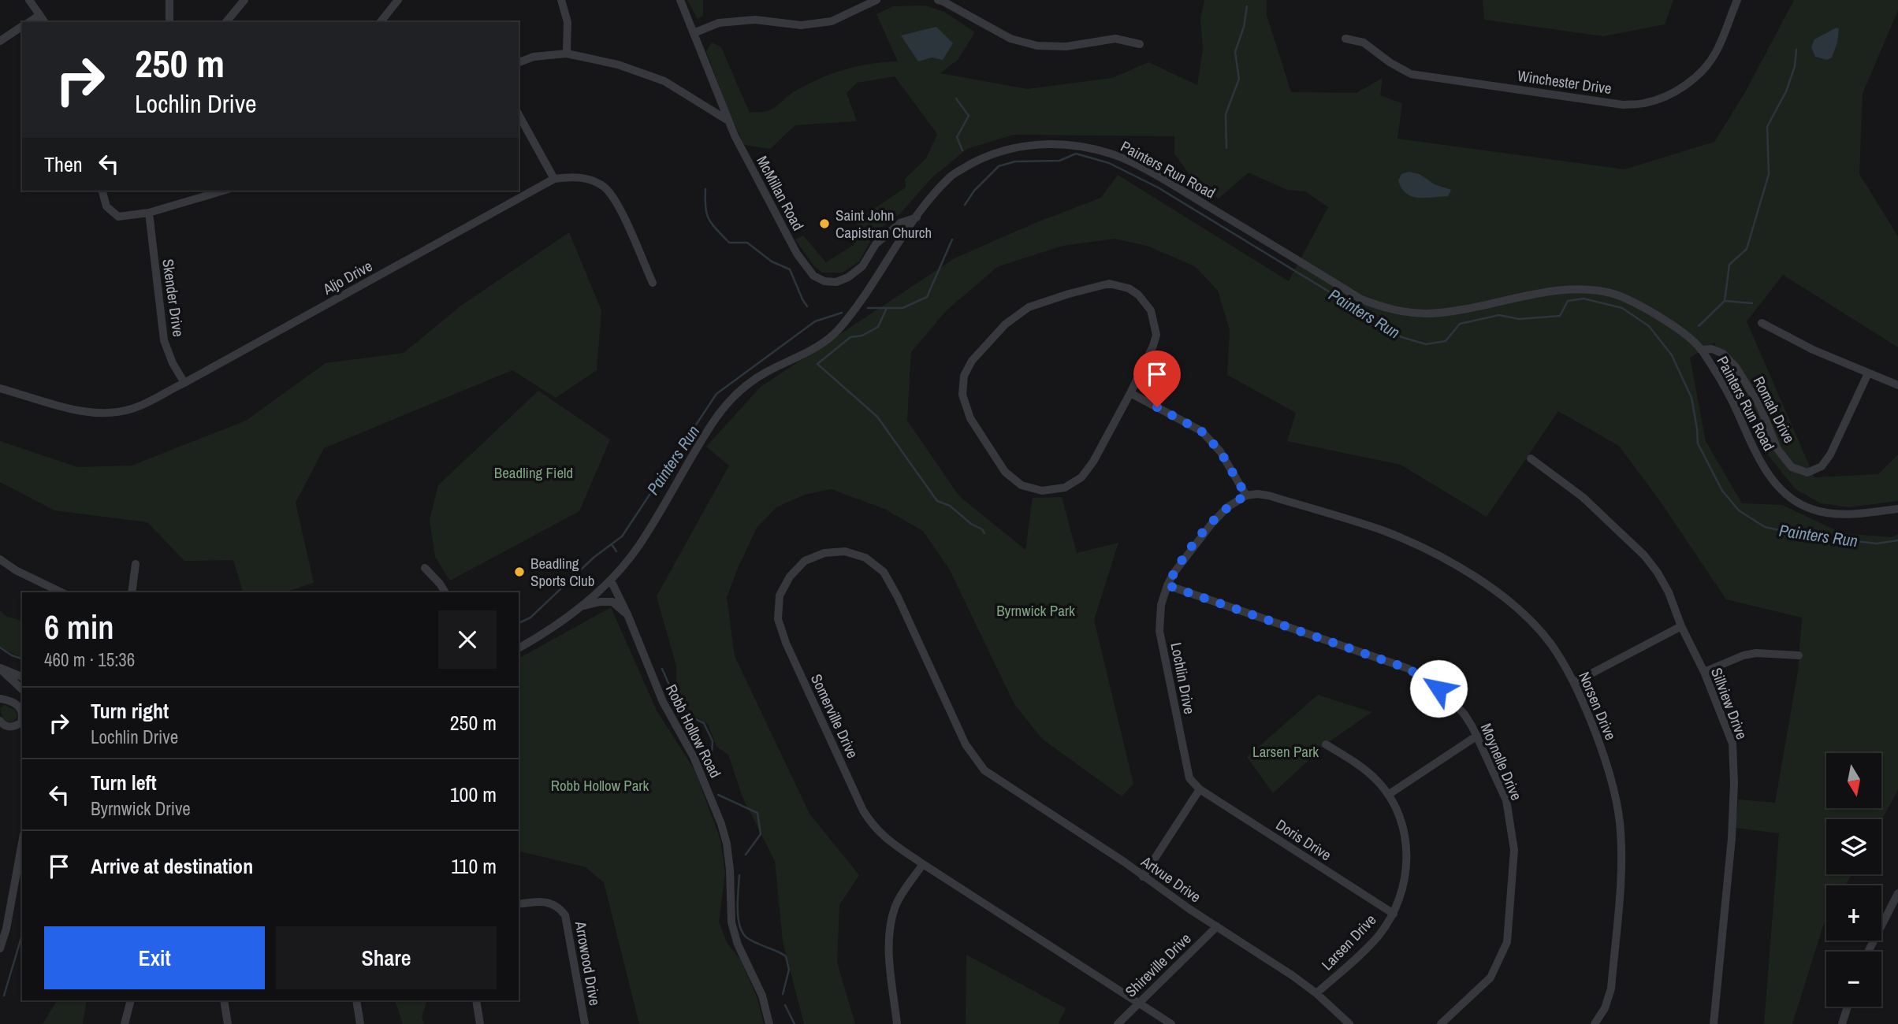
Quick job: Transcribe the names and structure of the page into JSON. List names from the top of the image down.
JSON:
{
  "streets": {
    "street": [
      "Winchester Drive",
      "Painters Run Road",
      "McMillan Road",
      "Aljo Drive",
      "Skender Drive",
      "Romah Drive",
      "Lochlin Drive",
      "Sillview Drive",
      "Norsen Drive",
      "Somerville Drive",
      "Robb Hollow Road",
      "Moynelle Drive",
      "Doris Drive",
      "Artvue Drive",
      "Larsen Drive",
      "Arrowood Drive",
      "Shireville Drive"
    ]
  },
  "crossings": [
    ["Painters Run Road", "McMillan Road"],
    ["Painters Run Road", "Romah Drive"],
    ["Painters Run Road", "Robb Hollow Road"],
    ["Aljo Drive", "Skender Drive"],
    ["Lochlin Drive", "Norsen Drive"],
    ["Lochlin Drive", "Moynelle Drive"],
    ["Lochlin Drive", "Doris Drive"],
    ["Somerville Drive", "Artvue Drive"],
    ["Somerville Drive", "Shireville Drive"],
    ["Doris Drive", "Larsen Drive"],
    ["Artvue Drive", "Larsen Drive"],
    ["Artvue Drive", "Shireville Drive"]
  ],
  "water": ["Painters Run"],
  "parks": [
    "Beadling Field",
    "Byrnwick Park",
    "Larsen Park",
    "Robb Hollow Park"
  ],
  "places": ["Saint John Capistran Church", "Beadling Sports Club"],
  "north": "bottom",
  "page": {
    "turn": ["250 m", "Lochlin Drive"],
    "then": "Then",
    "heading": ["6 min", "460 m · 15:36"],
    "list": [
      {
        "name": "Turn right",
        "note": "Lochlin Drive",
        "value": "250 m"
      },
      {
        "name": "Turn left",
        "note": "Byrnwick Drive",
        "value": "100 m"
      },
      {
        "name": "Arrive at destination",
        "value": "110 m"
      }
    ],
    "map_buttons": ["+", "−"],
    "buttons": ["Exit", "Share"]
  }
}
